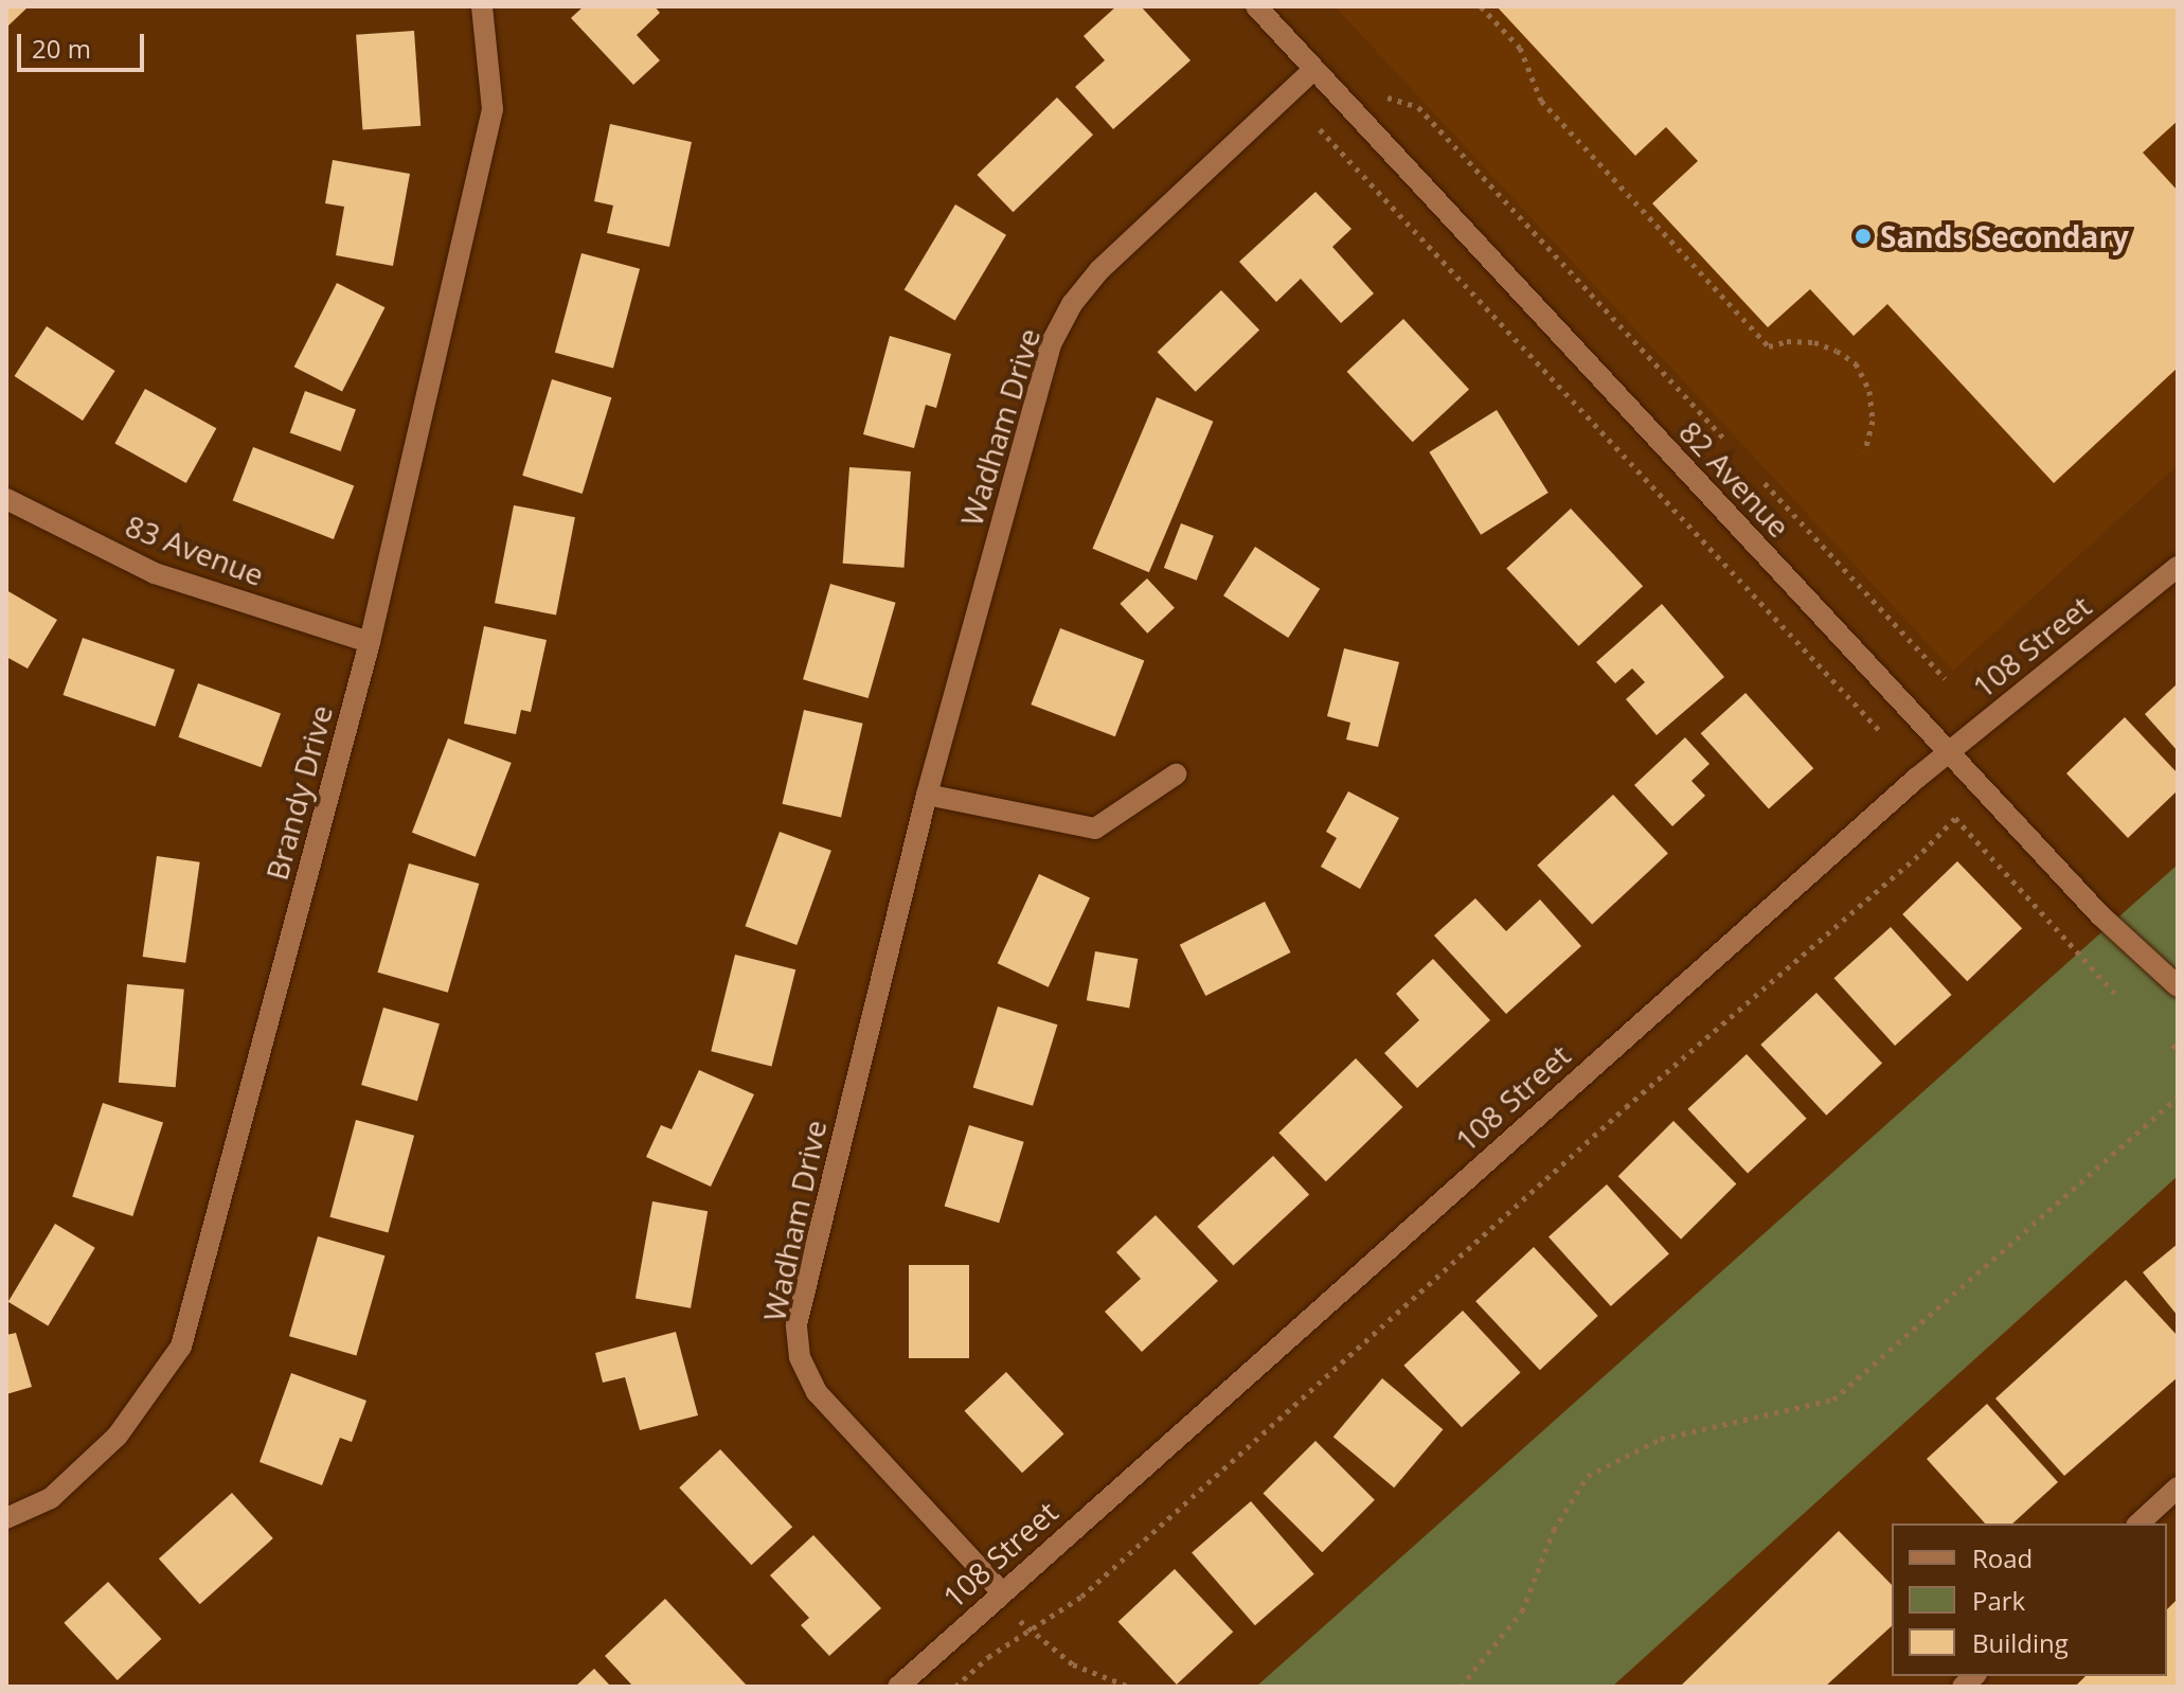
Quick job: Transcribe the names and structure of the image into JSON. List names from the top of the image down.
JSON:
{
  "streets": {
    "street": [
      "Wadham Drive",
      "82 Avenue",
      "83 Avenue",
      "108 Street",
      "Brandy Drive"
    ]
  },
  "crossings": [
    ["Wadham Drive", "82 Avenue"],
    ["Wadham Drive", "108 Street"],
    ["82 Avenue", "108 Street"],
    ["83 Avenue", "Brandy Drive"]
  ],
  "places": ["Sands Secondary"],
  "legend": ["Road", "Park", "Building"],
  "scale_bar": "20 m"
}
